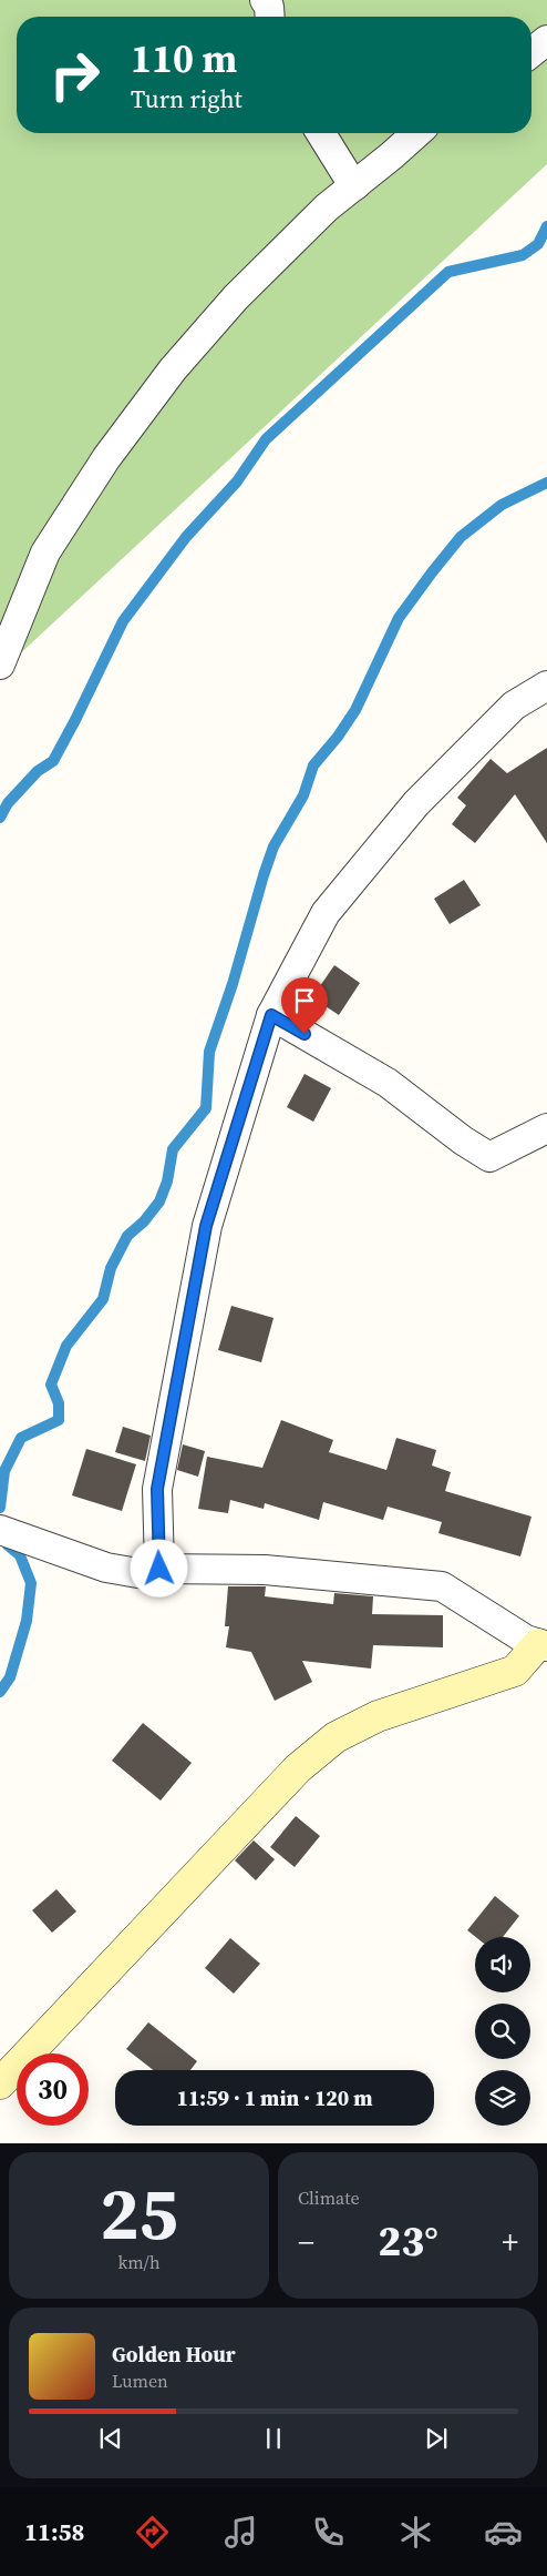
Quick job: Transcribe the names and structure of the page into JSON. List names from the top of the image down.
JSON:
{
  "page": {
    "turn": ["110 m", "Turn right"],
    "limit": "30",
    "trip": "11:59 · 1 min · 120 m",
    "tile": [
      ["25", "km/h"],
      "Climate"
    ],
    "heat": ["−", "23°", "+"],
    "song": ["Golden Hour", "Lumen"],
    "tabs": "11:58"
  }
}
